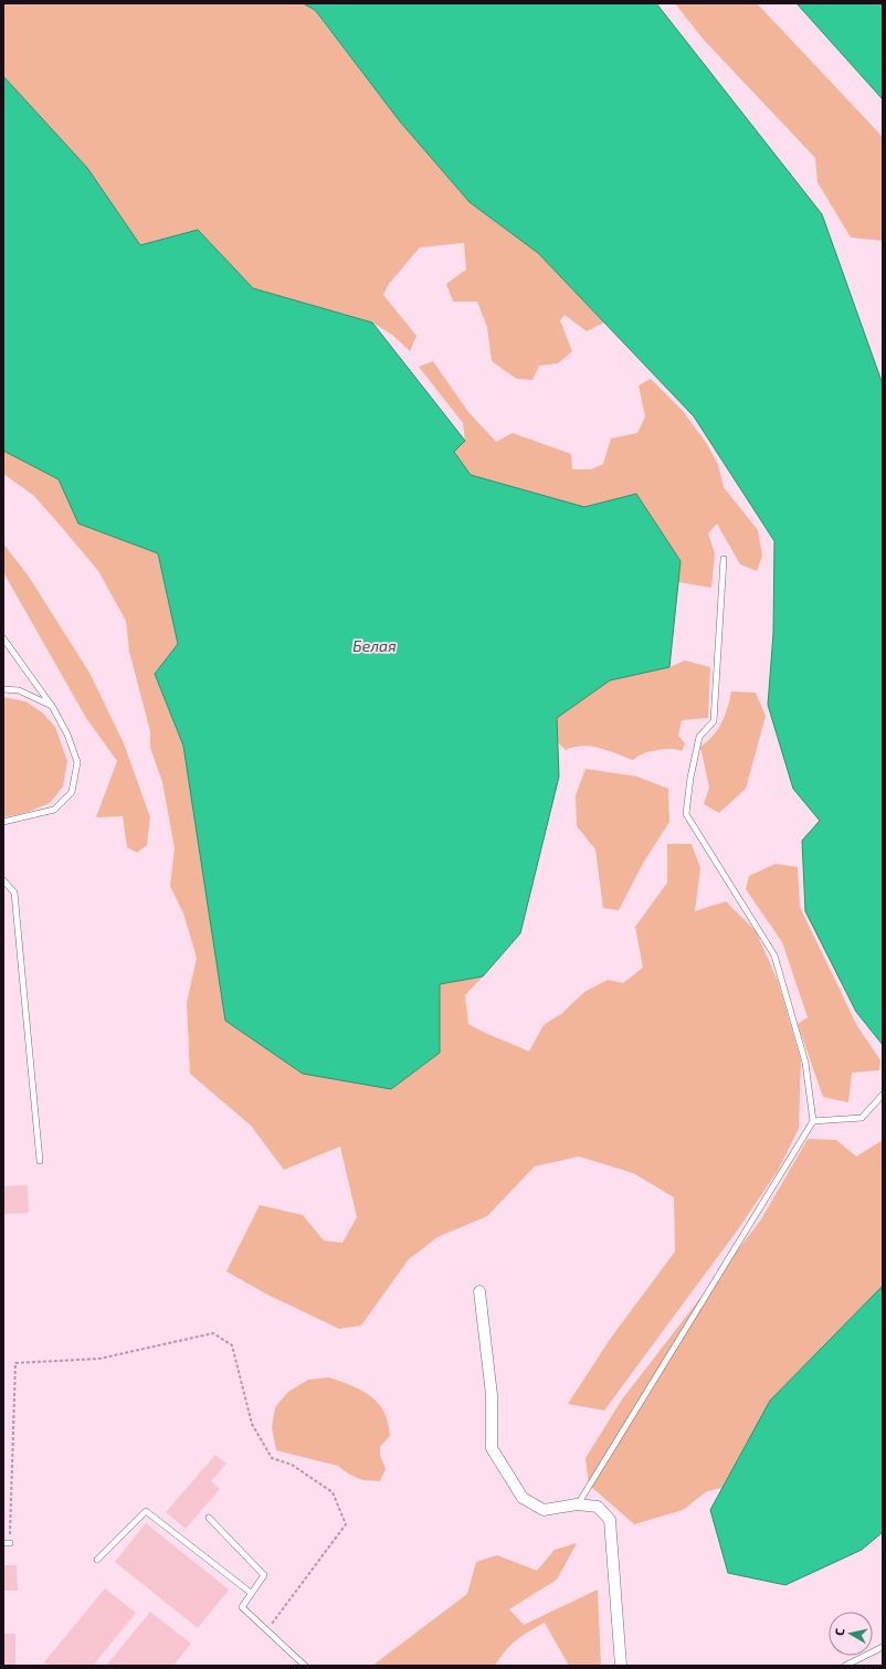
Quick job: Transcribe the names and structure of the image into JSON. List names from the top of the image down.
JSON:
{
  "water": ["Белая"],
  "north": "left"
}
